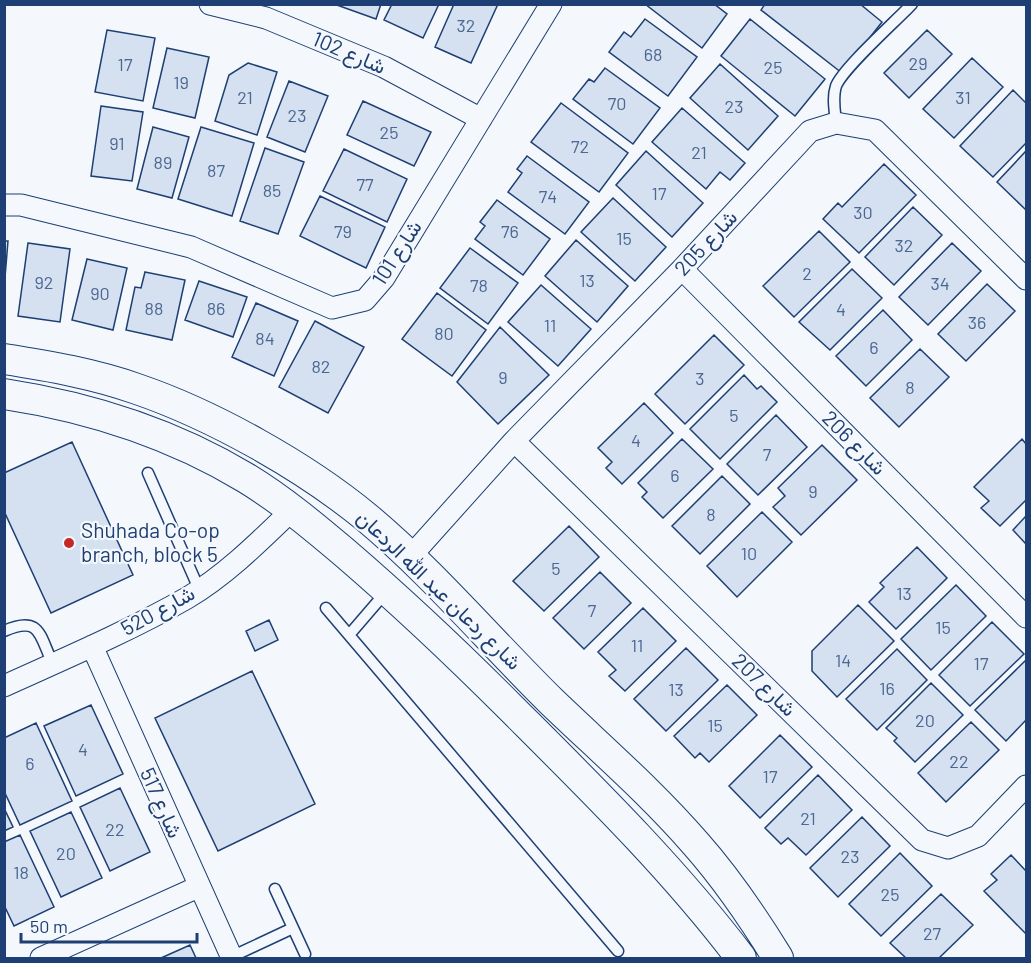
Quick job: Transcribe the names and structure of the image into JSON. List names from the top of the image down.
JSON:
{
  "streets": {
    "street": [
      "شارع 102",
      "شارع 205",
      "شارع 101",
      "شارع 206",
      "شارع ردعان عبد الله الردعان",
      "شارع 520",
      "شارع 207",
      "شارع 517"
    ]
  },
  "crossings": [
    ["شارع 102", "شارع 101"],
    ["شارع 205", "شارع 206"],
    ["شارع 205", "شارع ردعان عبد الله الردعان"],
    ["شارع 205", "شارع 207"],
    ["شارع ردعان عبد الله الردعان", "شارع 520"],
    ["شارع 520", "شارع 517"]
  ],
  "places": ["Shuhada Co-op branch, block 5"],
  "house_numbers": [
    "32",
    "68",
    "29",
    "17",
    "25",
    "19",
    "21",
    "31",
    "70",
    "23",
    "23",
    "25",
    "91",
    "72",
    "21",
    "89",
    "87",
    "77",
    "85",
    "17",
    "74",
    "30",
    "79",
    "76",
    "15",
    "32",
    "2",
    "13",
    "92",
    "34",
    "78",
    "90",
    "88",
    "86",
    "4",
    "36",
    "11",
    "80",
    "84",
    "6",
    "82",
    "9",
    "3",
    "8",
    "5",
    "4",
    "7",
    "6",
    "9",
    "8",
    "10",
    "5",
    "13",
    "7",
    "15",
    "11",
    "14",
    "17",
    "16",
    "13",
    "20",
    "15",
    "4",
    "22",
    "6",
    "17",
    "21",
    "22",
    "20",
    "23",
    "18",
    "25",
    "27"
  ],
  "scale_bar": "50 m"
}
